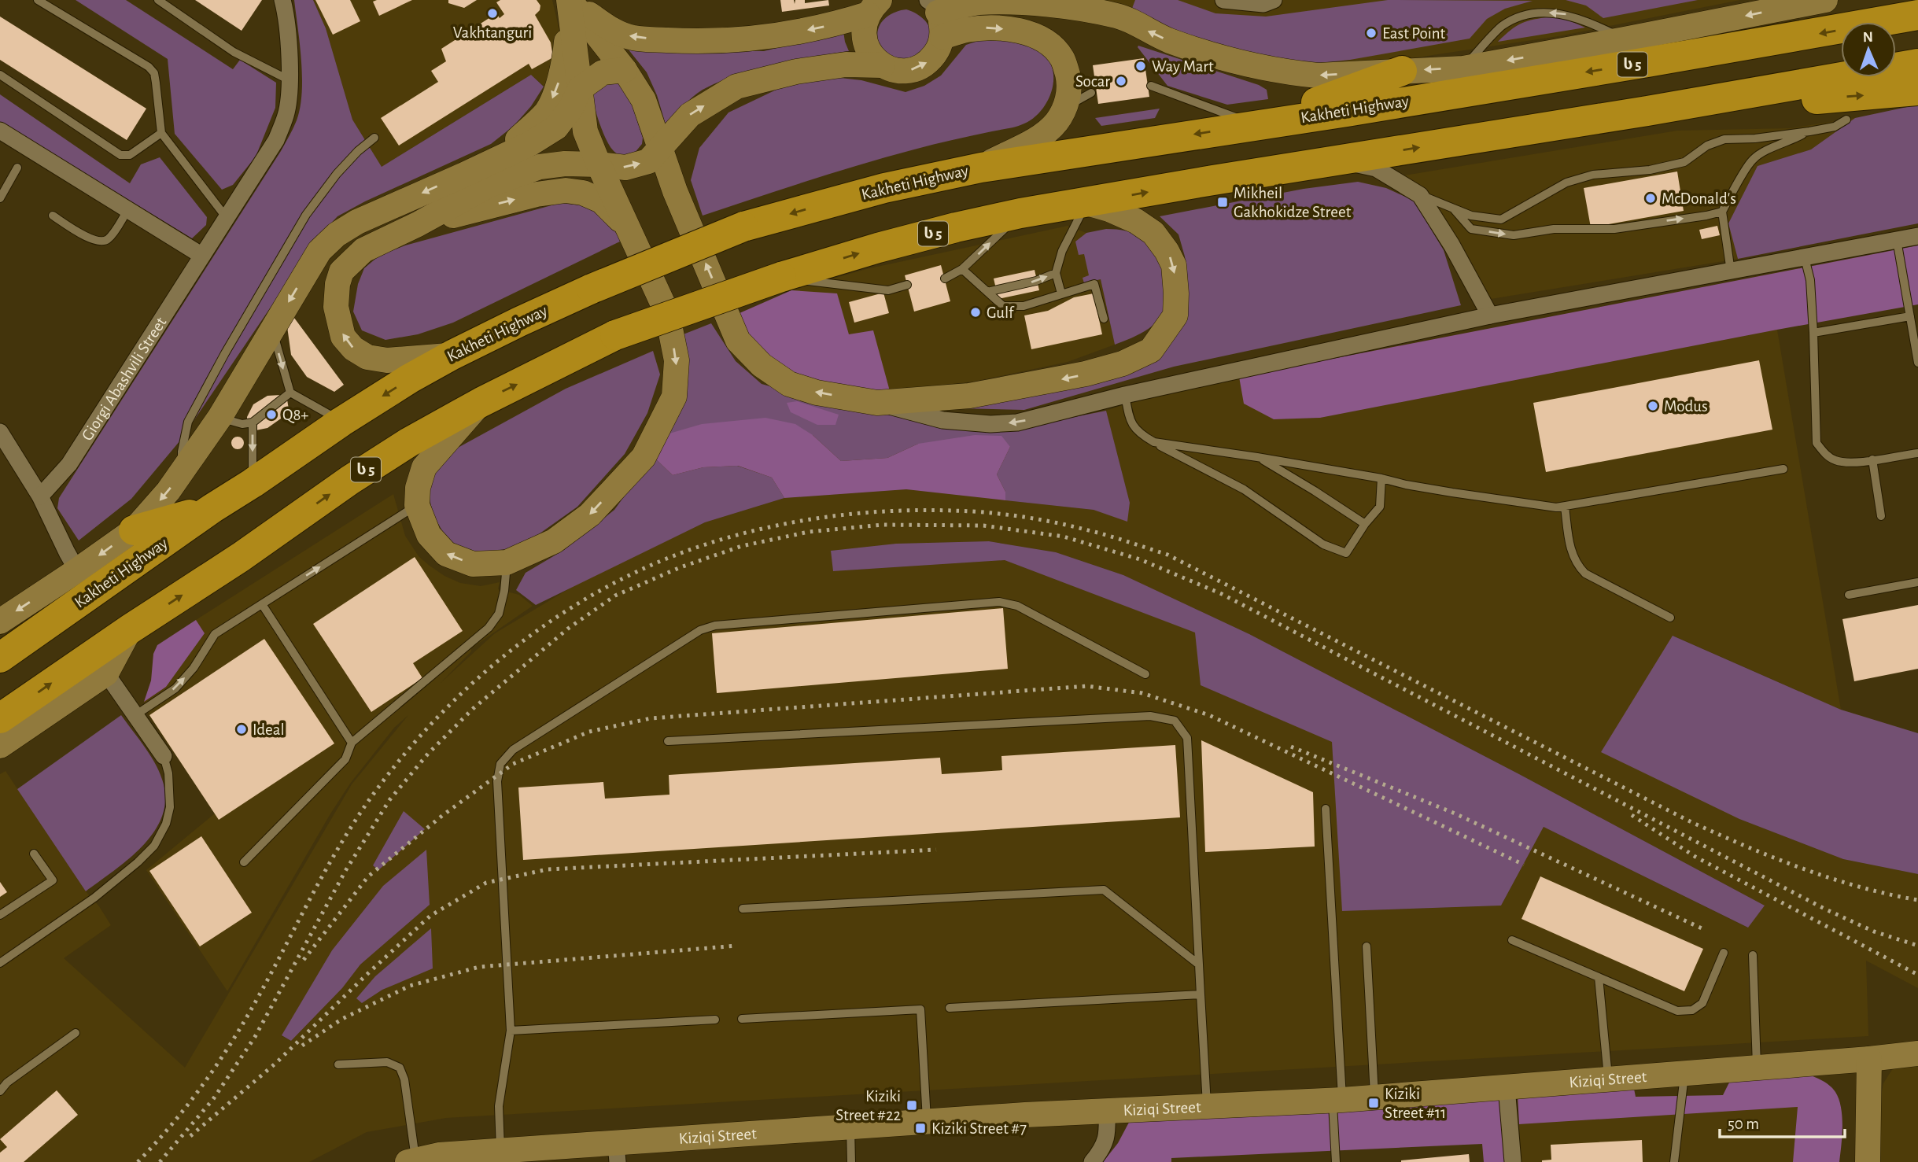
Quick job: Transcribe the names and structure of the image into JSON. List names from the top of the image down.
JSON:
{
  "streets": {
    "highway": ["ს 5", "Kakheti Highway"],
    "main road": ["Kiziqi Street"],
    "street": ["Giorgi Abashvili Street"]
  },
  "places": {
    "other": [
      "Vakhtanguri",
      "East Point",
      "Way Mart",
      "Socar",
      "McDonald's",
      "Gulf",
      "Modus",
      "Q8+",
      "Ideal"
    ],
    "transit": [
      "Mikheil Gakhokidze Street",
      "Kiziki Street #11",
      "Kiziki Street #22",
      "Kiziki Street #7"
    ]
  },
  "scale_bar": "50 m",
  "north": "top"
}
